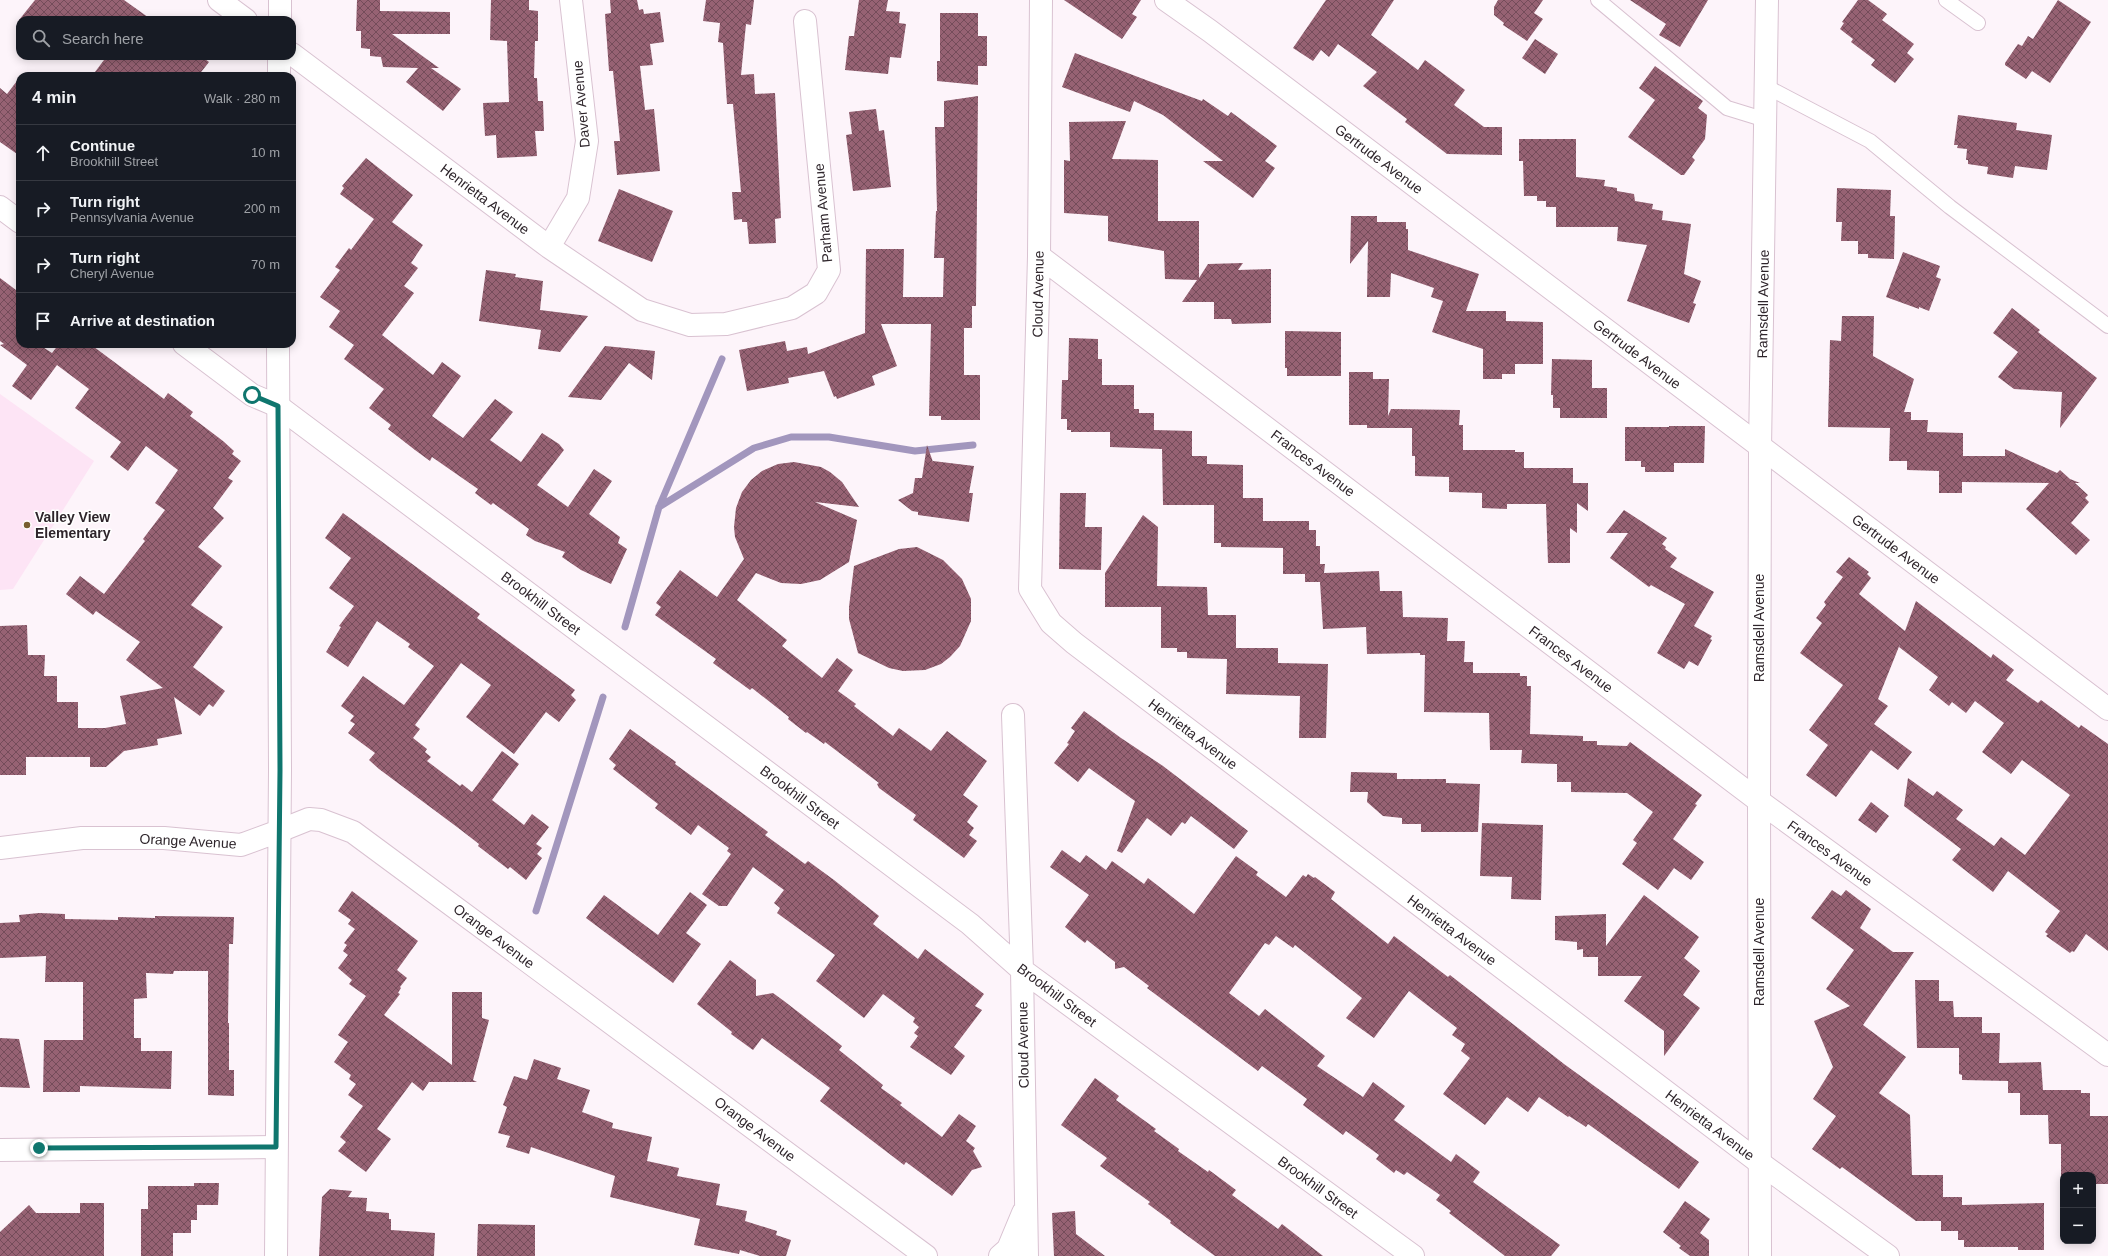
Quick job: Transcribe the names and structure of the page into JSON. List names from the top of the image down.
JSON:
{
  "streets": {
    "street": [
      "Daver Avenue",
      "Gertrude Avenue",
      "Henrietta Avenue",
      "Parham Avenue",
      "Cloud Avenue",
      "Ramsdell Avenue",
      "Frances Avenue",
      "Brookhill Street",
      "Orange Avenue"
    ]
  },
  "crossings": [
    ["Daver Avenue", "Henrietta Avenue"],
    ["Gertrude Avenue", "Ramsdell Avenue"],
    ["Henrietta Avenue", "Parham Avenue"],
    ["Henrietta Avenue", "Cloud Avenue"],
    ["Henrietta Avenue", "Ramsdell Avenue"],
    ["Cloud Avenue", "Frances Avenue"],
    ["Cloud Avenue", "Brookhill Street"],
    ["Ramsdell Avenue", "Frances Avenue"]
  ],
  "places": ["Valley View Elementary"],
  "page": {
    "search": "Search here",
    "heading": ["4 min", "Walk · 280 m"],
    "list": [
      ["Continue", "Brookhill Street", "10 m"],
      ["Turn right", "Pennsylvania Avenue", "200 m"],
      ["Turn right", "Cheryl Avenue", "70 m"],
      "Arrive at destination"
    ],
    "map_buttons": ["+", "−"]
  }
}
